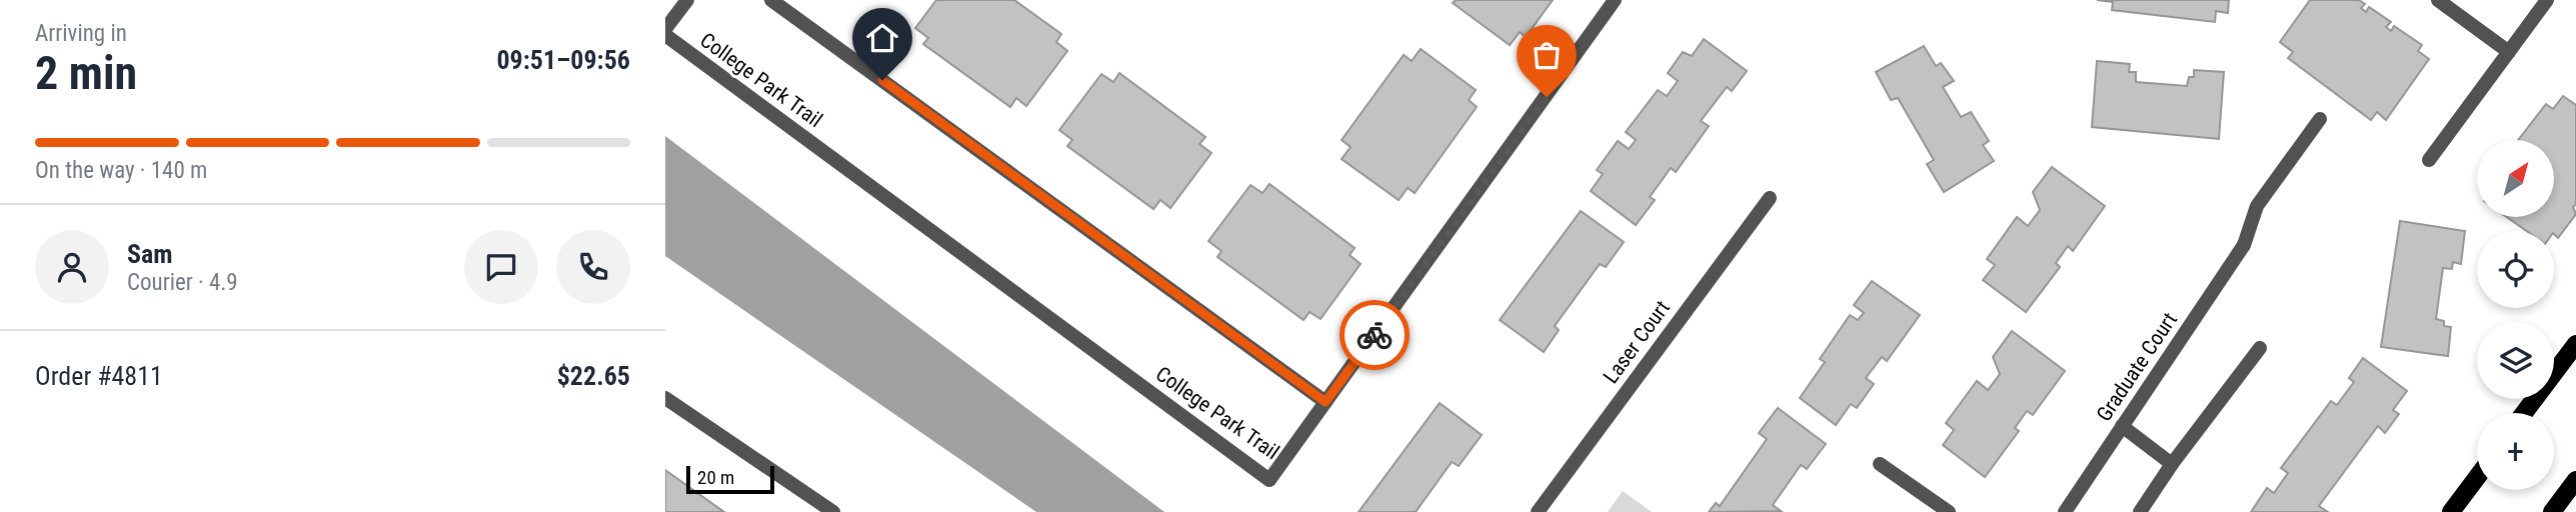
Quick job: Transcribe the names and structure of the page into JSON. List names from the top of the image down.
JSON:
{
  "streets": {
    "street": ["College Park Trail", "Laser Court", "Graduate Court"]
  },
  "scale_bar": "20 m",
  "north": "top right",
  "page": {
    "heading": ["2 min", "Arriving in", "09:51–09:56"],
    "panel": [
      "Sam",
      "Courier · 4.9",
      "Order #4811",
      "$22.65"
    ],
    "bar": "On the way · 140 m",
    "map_buttons": "+",
    "scale": "20 m"
  }
}
